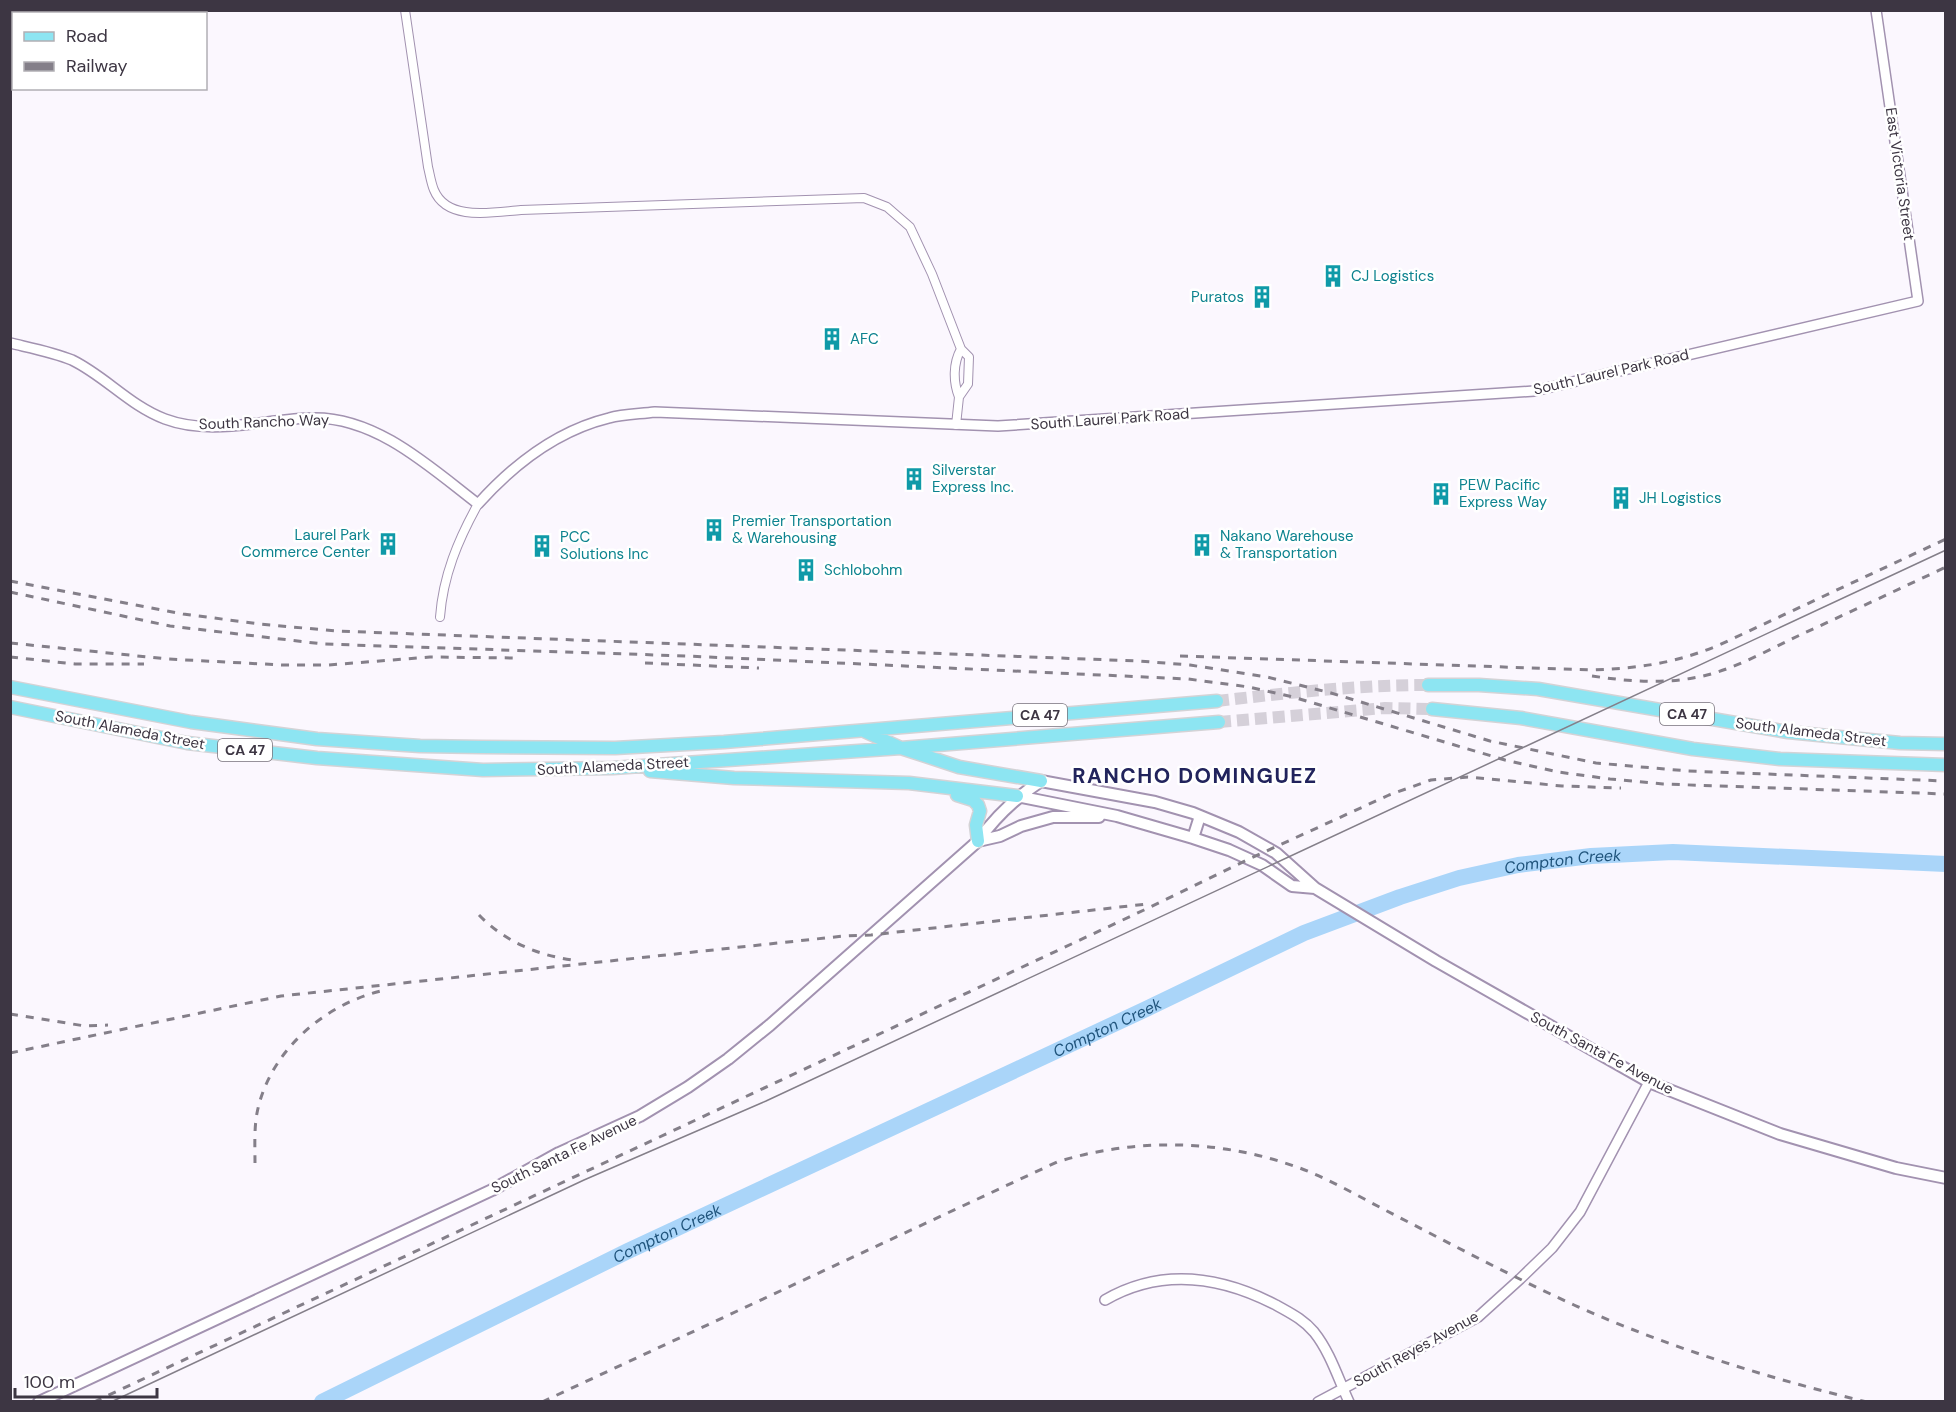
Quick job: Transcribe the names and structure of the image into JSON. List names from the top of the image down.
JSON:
{
  "streets": {
    "main road": ["CA 47", "South Alameda Street", "South Santa Fe Avenue"],
    "street": [
      "East Victoria Street",
      "South Laurel Park Road",
      "South Rancho Way",
      "South Reyes Avenue"
    ]
  },
  "crossings": [
    ["East Victoria Street", "South Laurel Park Road"],
    ["South Laurel Park Road", "South Rancho Way"],
    ["South Santa Fe Avenue", "South Reyes Avenue"]
  ],
  "districts": ["RANCHO DOMINGUEZ"],
  "water": ["Compton Creek"],
  "places": {
    "building": [
      "CJ Logistics",
      "Puratos",
      "AFC",
      "Silverstar Express Inc.",
      "PEW Pacific Express Way",
      "JH Logistics",
      "Premier Transportation & Warehousing",
      "Laurel Park Commerce Center",
      "Nakano Warehouse & Transportation",
      "PCC Solutions Inc",
      "Schlobohm"
    ]
  },
  "legend": ["Road", "Railway"],
  "scale_bar": "100 m"
}
